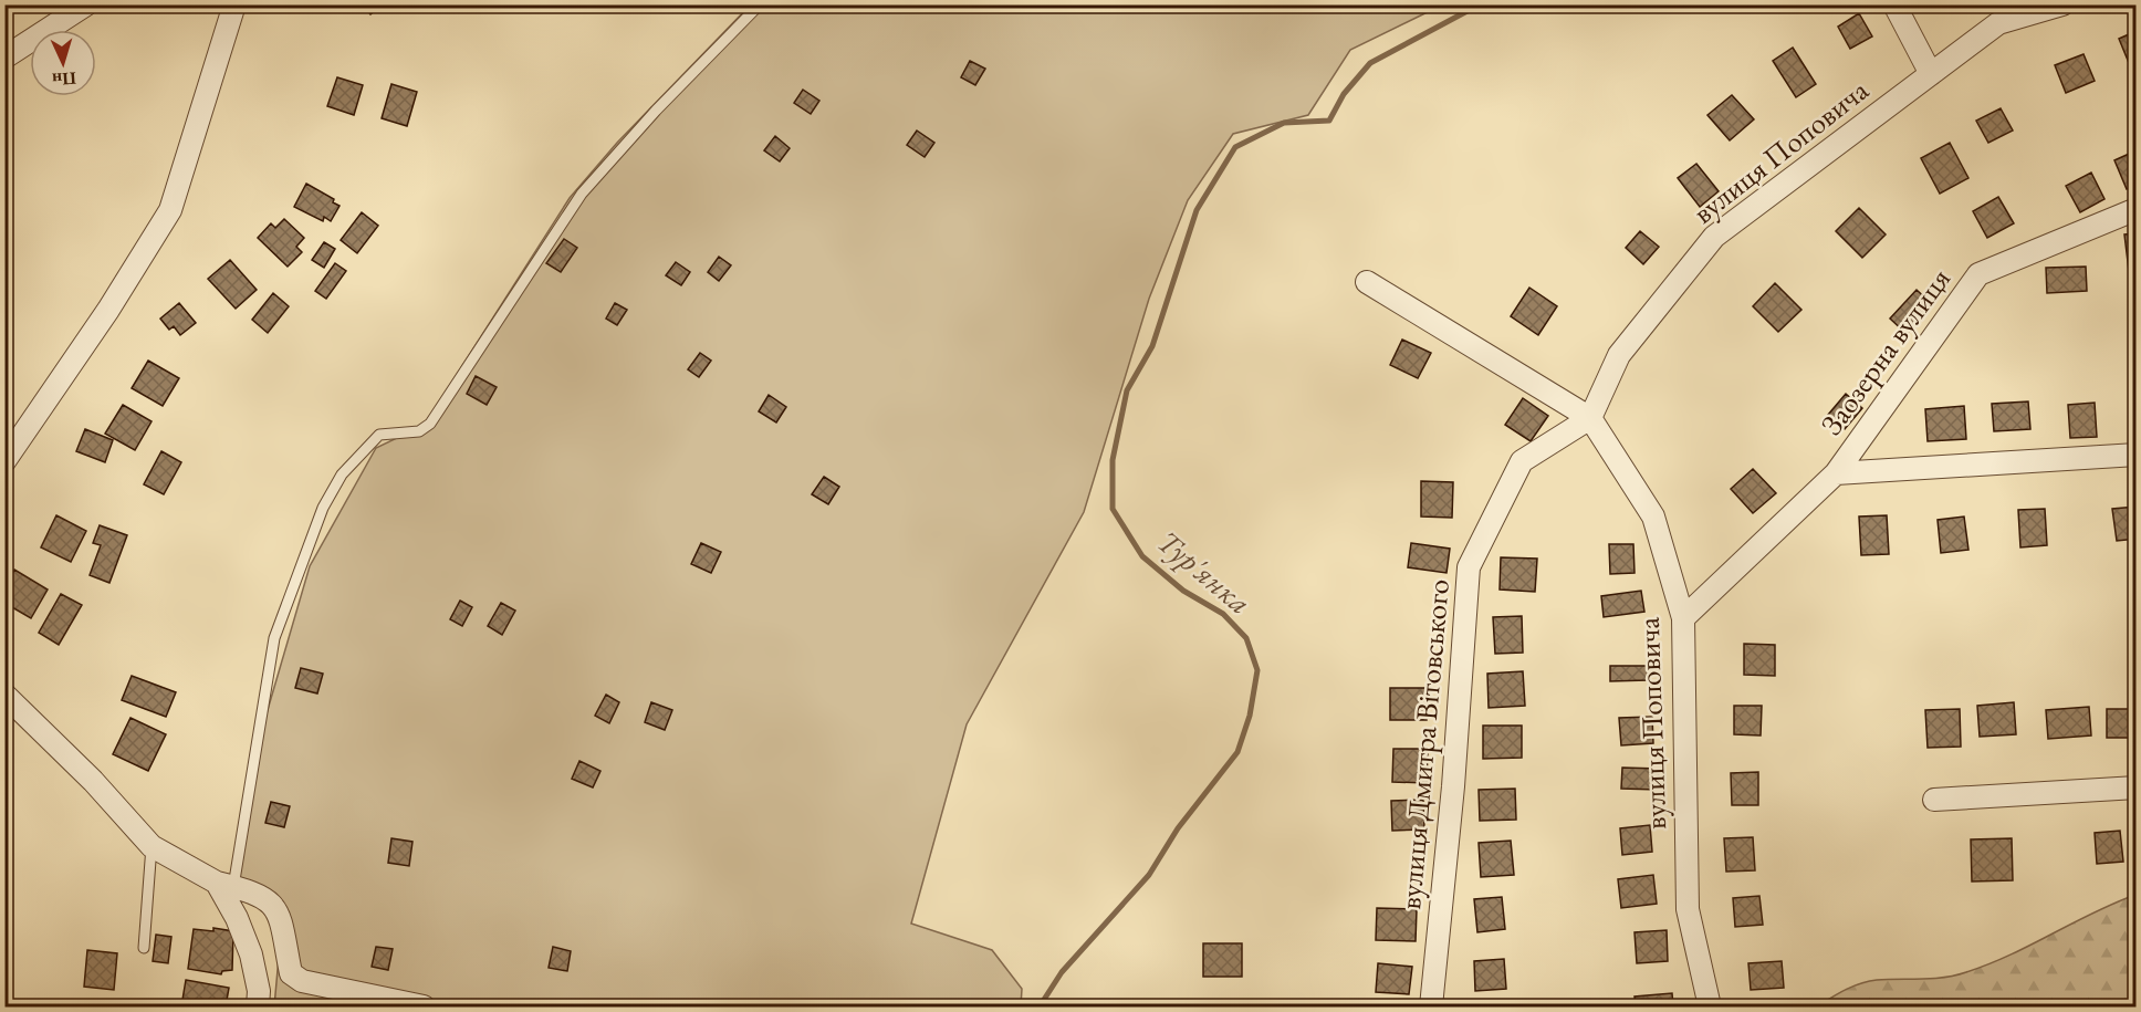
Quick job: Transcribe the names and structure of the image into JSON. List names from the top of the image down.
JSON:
{
  "streets": {
    "street": ["вулиця Поповича", "Заозерна вулиця", "вулиця Дмитра Вітовського"]
  },
  "crossings": [
    ["вулиця Поповича", "Заозерна вулиця"],
    ["вулиця Поповича", "вулиця Дмитра Вітовського"]
  ],
  "water": ["Тур'янка"],
  "north": "bottom"
}
